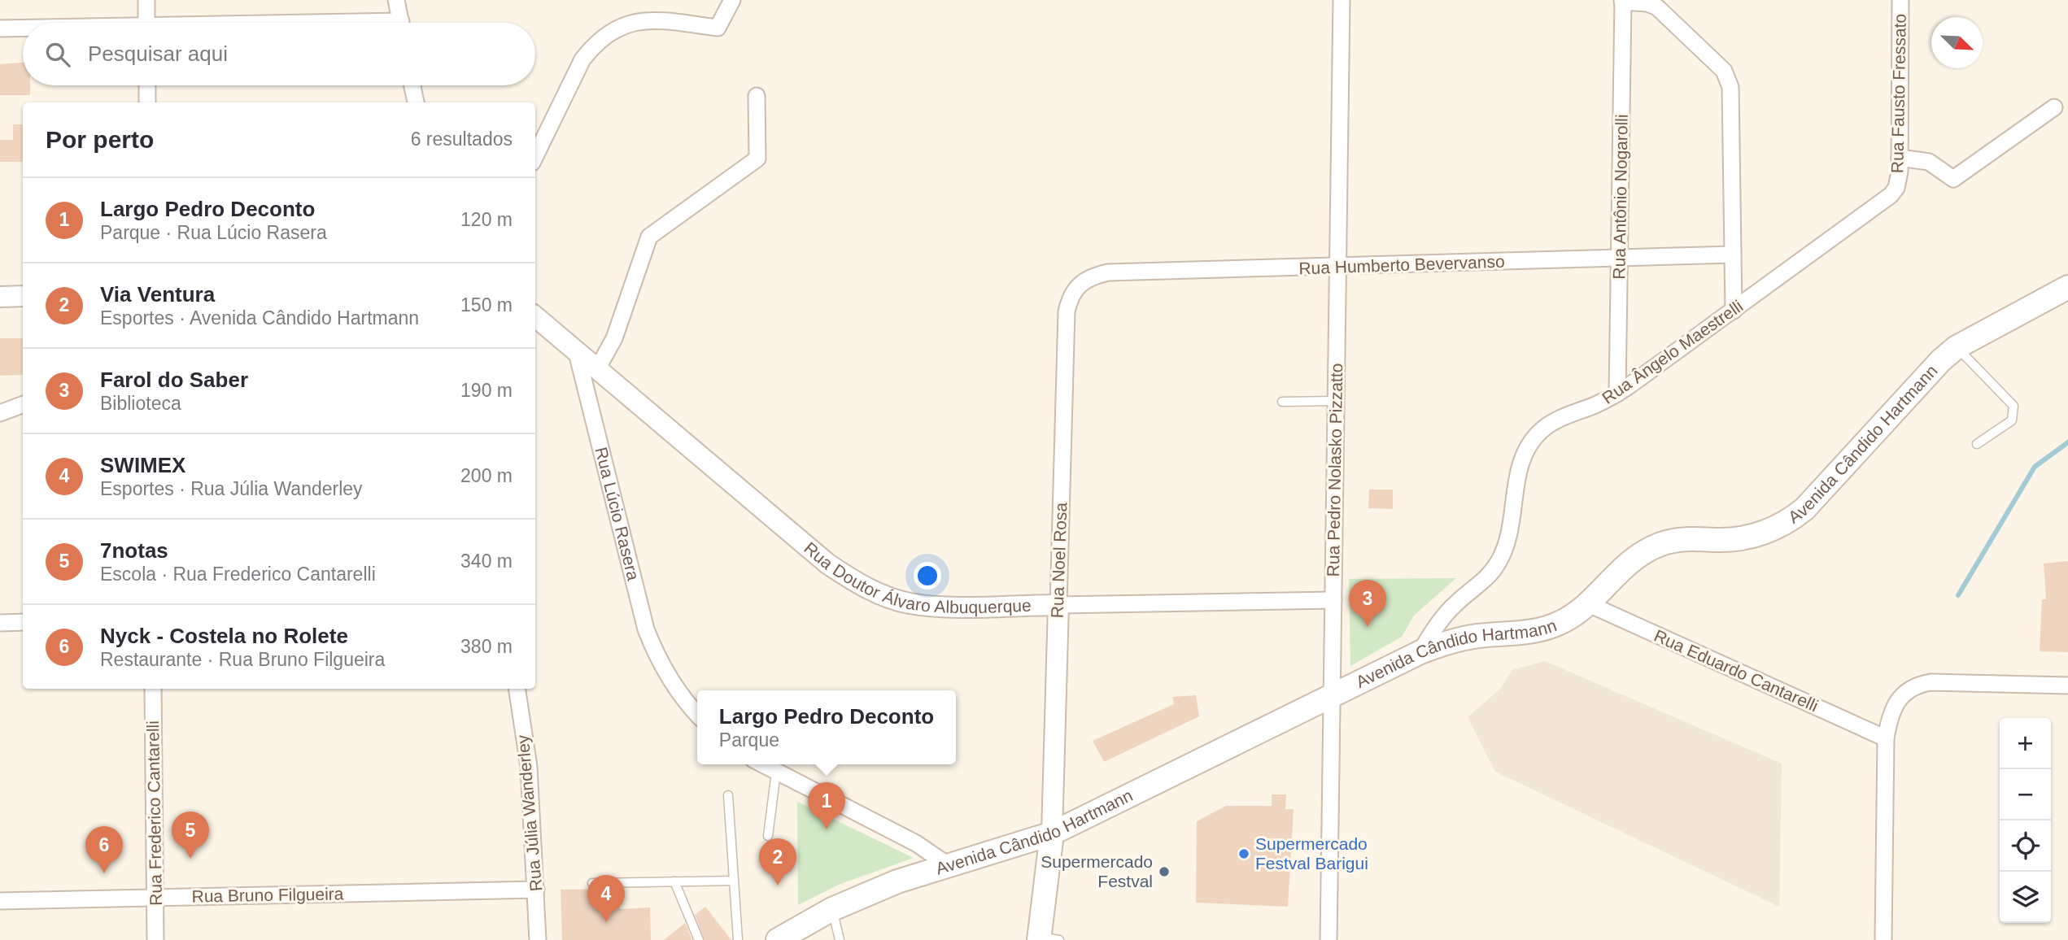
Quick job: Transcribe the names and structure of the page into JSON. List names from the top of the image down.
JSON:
{
  "streets": {
    "main road": ["Avenida Cândido Hartmann"],
    "street": [
      "Rua Fausto Fressato",
      "Rua Antônio Nogarolli",
      "Rua Humberto Bevervanso",
      "Rua Ângelo Maestrelli",
      "Rua Pedro Nolasko Pizzatto",
      "Rua Lúcio Rasera",
      "Rua Noel Rosa",
      "Rua Doutor Álvaro Albuquerque",
      "Rua Eduardo Cantarelli",
      "Rua Frederico Cantarelli",
      "Rua Júlia Wanderley",
      "Rua Bruno Filgueira"
    ]
  },
  "crossings": [
    ["Rua Fausto Fressato", "Rua Ângelo Maestrelli"],
    ["Rua Antônio Nogarolli", "Rua Humberto Bevervanso"],
    ["Rua Antônio Nogarolli", "Rua Ângelo Maestrelli"],
    ["Rua Humberto Bevervanso", "Rua Pedro Nolasko Pizzatto"],
    ["Rua Humberto Bevervanso", "Rua Noel Rosa"],
    ["Rua Ângelo Maestrelli", "Avenida Cândido Hartmann"],
    ["Avenida Cândido Hartmann", "Rua Pedro Nolasko Pizzatto"],
    ["Avenida Cândido Hartmann", "Rua Noel Rosa"],
    ["Avenida Cândido Hartmann", "Rua Eduardo Cantarelli"],
    ["Rua Pedro Nolasko Pizzatto", "Rua Doutor Álvaro Albuquerque"],
    ["Rua Lúcio Rasera", "Rua Doutor Álvaro Albuquerque"],
    ["Rua Noel Rosa", "Rua Doutor Álvaro Albuquerque"],
    ["Rua Frederico Cantarelli", "Rua Bruno Filgueira"],
    ["Rua Júlia Wanderley", "Rua Bruno Filgueira"]
  ],
  "places": ["Supermercado Festval Barigui", "Supermercado Festval"],
  "north": "bottom right",
  "page": {
    "search": "Pesquisar aqui",
    "heading": ["Por perto", "6 resultados"],
    "list": [
      {
        "mark": "1",
        "name": "Largo Pedro Deconto",
        "note": "Parque · Rua Lúcio Rasera",
        "value": "120 m"
      },
      {
        "mark": "2",
        "name": "Via Ventura",
        "note": "Esportes · Avenida Cândido Hartmann",
        "value": "150 m"
      },
      {
        "mark": "3",
        "name": "Farol do Saber",
        "note": "Biblioteca",
        "value": "190 m"
      },
      {
        "mark": "4",
        "name": "SWIMEX",
        "note": "Esportes · Rua Júlia Wanderley",
        "value": "200 m"
      },
      {
        "mark": "5",
        "name": "7notas",
        "note": "Escola · Rua Frederico Cantarelli",
        "value": "340 m"
      },
      {
        "mark": "6",
        "name": "Nyck - Costela no Rolete",
        "note": "Restaurante · Rua Bruno Filgueira",
        "value": "380 m"
      }
    ],
    "pins": [
      "3",
      "1",
      "5",
      "6",
      "2",
      "4"
    ],
    "popup": ["Largo Pedro Deconto", "Parque"],
    "map_buttons": ["+", "−"]
  }
}
